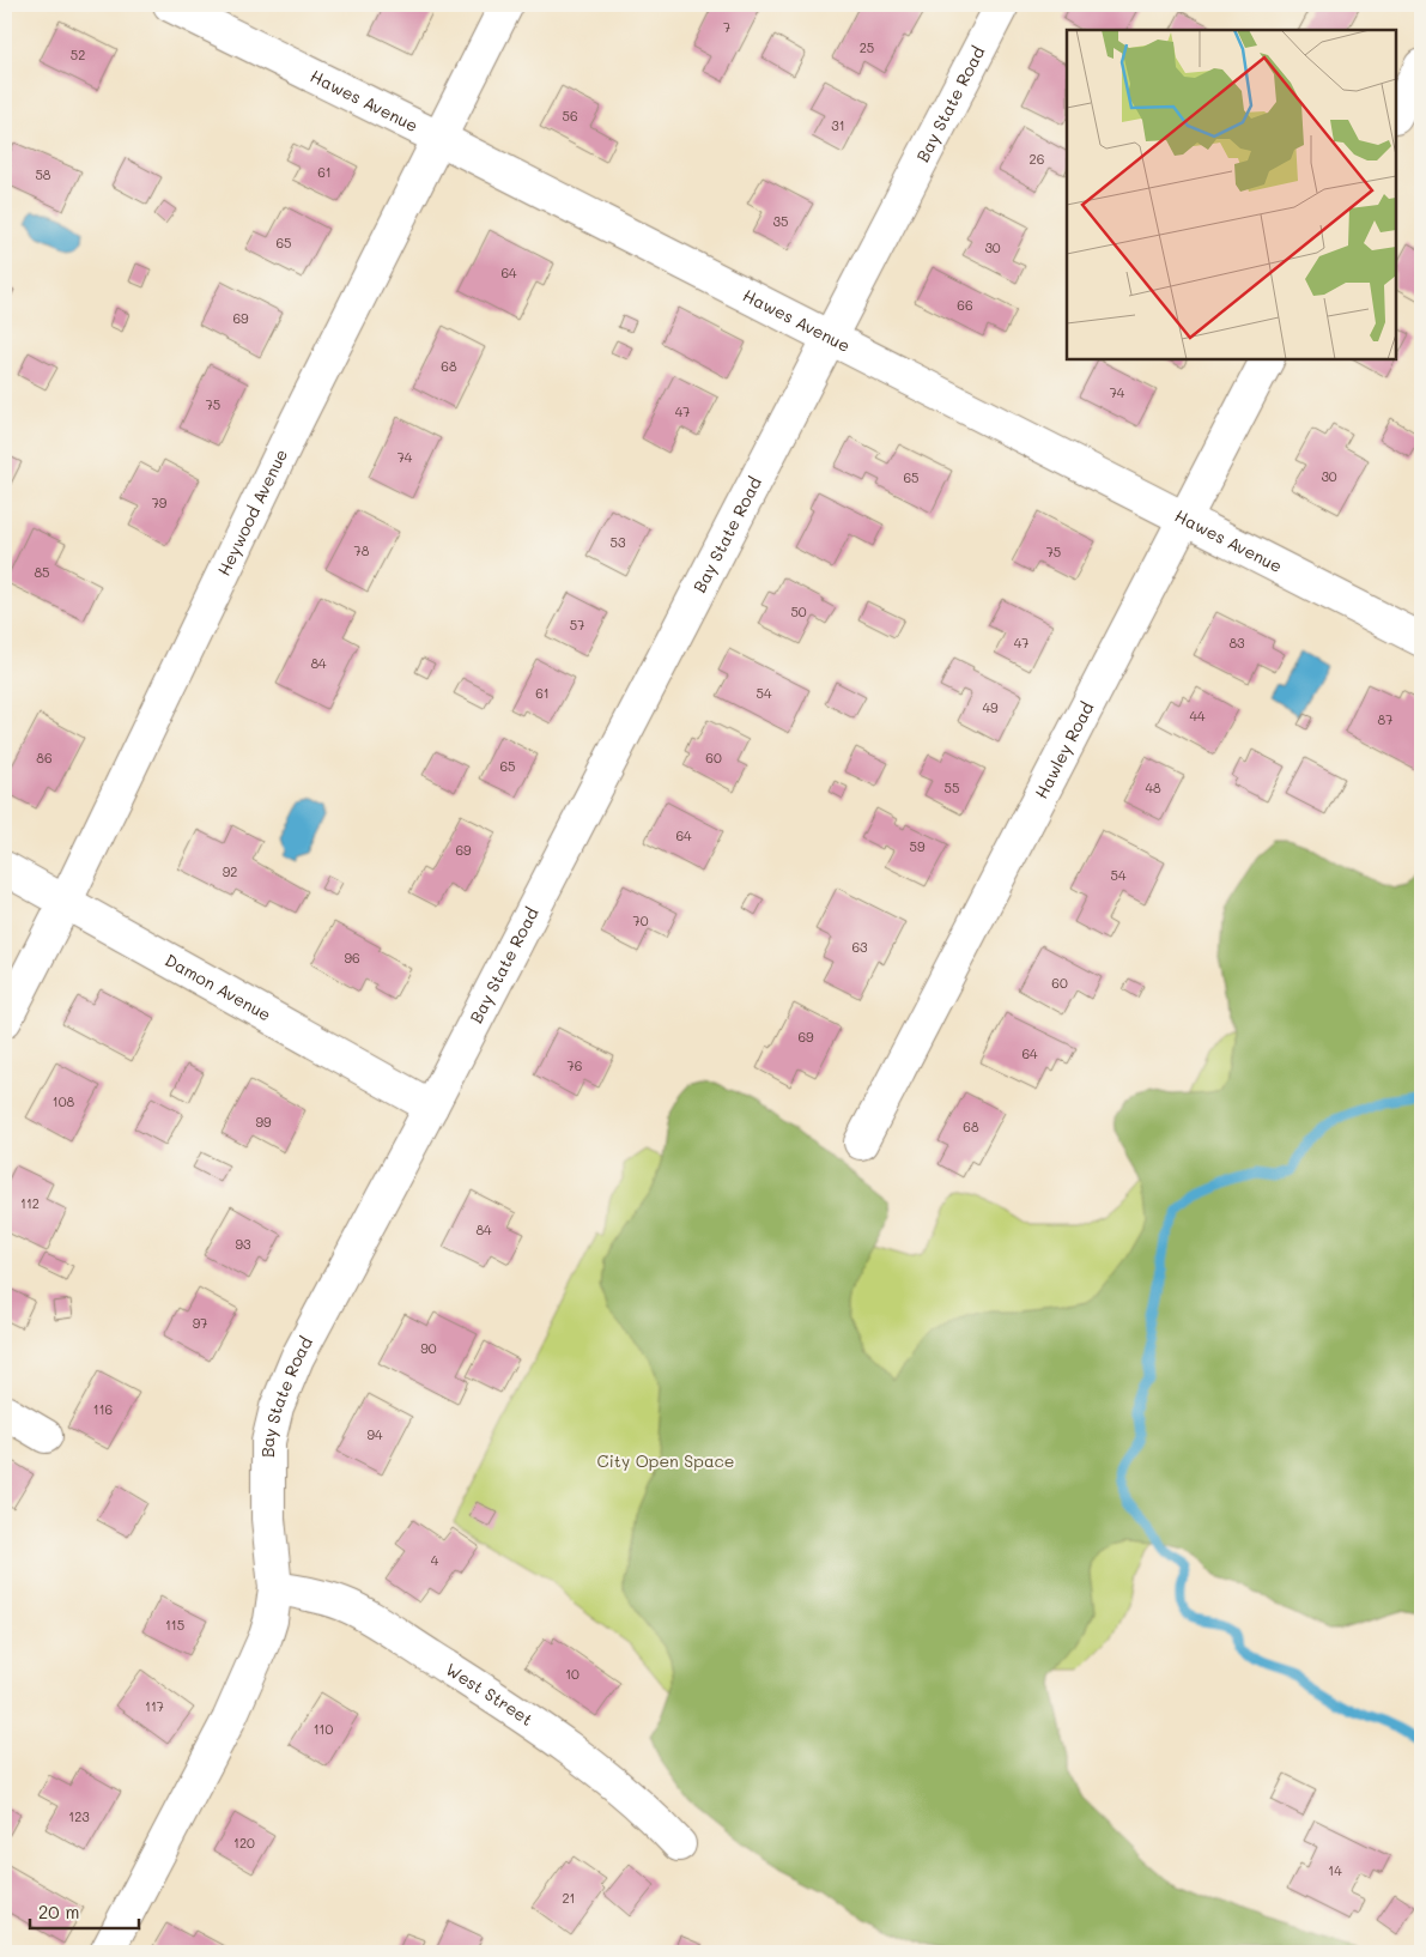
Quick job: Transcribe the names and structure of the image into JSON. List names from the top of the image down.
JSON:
{
  "streets": {
    "street": [
      "Hawes Avenue",
      "Bay State Road",
      "Heywood Avenue",
      "Hawley Road",
      "Damon Avenue",
      "West Street"
    ]
  },
  "crossings": [
    ["Hawes Avenue", "Bay State Road"],
    ["Hawes Avenue", "Heywood Avenue"],
    ["Hawes Avenue", "Hawley Road"],
    ["Bay State Road", "Damon Avenue"],
    ["Bay State Road", "West Street"],
    ["Heywood Avenue", "Damon Avenue"]
  ],
  "parks": ["City Open Space"],
  "house_numbers": [
    "7",
    "25",
    "52",
    "56",
    "31",
    "26",
    "61",
    "58",
    "35",
    "65",
    "30",
    "64",
    "66",
    "69",
    "68",
    "74",
    "75",
    "47",
    "74",
    "30",
    "65",
    "79",
    "53",
    "78",
    "75",
    "85",
    "50",
    "57",
    "47",
    "83",
    "84",
    "61",
    "54",
    "49",
    "44",
    "87",
    "86",
    "60",
    "65",
    "55",
    "48",
    "64",
    "59",
    "69",
    "92",
    "54",
    "70",
    "63",
    "96",
    "60",
    "69",
    "64",
    "76",
    "108",
    "99",
    "68",
    "112",
    "84",
    "93",
    "97",
    "90",
    "116",
    "94",
    "4",
    "115",
    "10",
    "117",
    "110",
    "123",
    "120",
    "14",
    "21"
  ],
  "scale_bar": "20 m"
}
